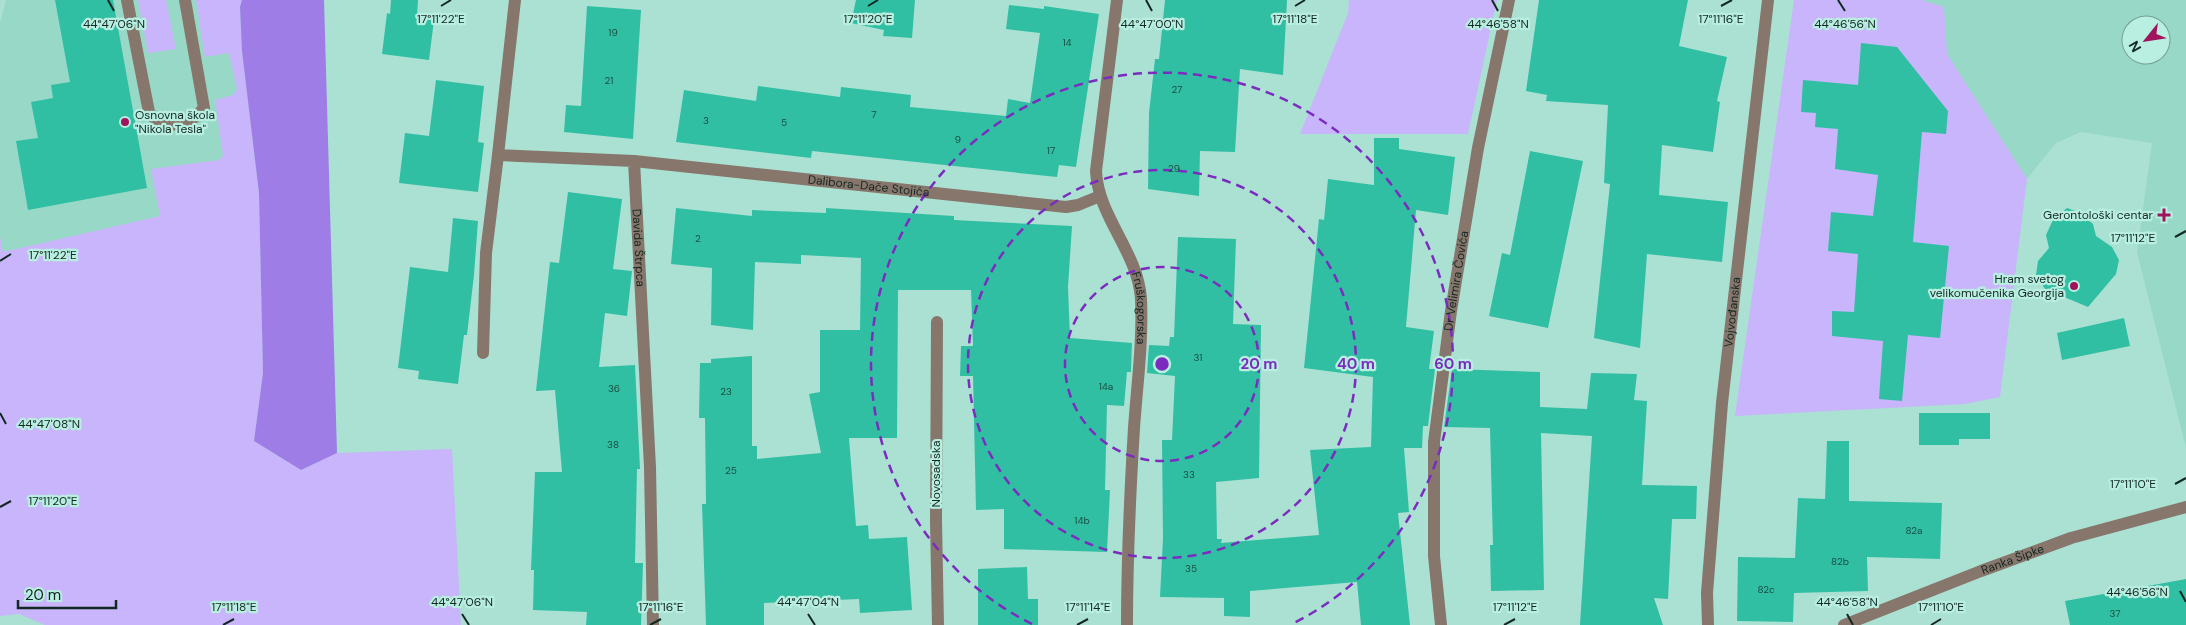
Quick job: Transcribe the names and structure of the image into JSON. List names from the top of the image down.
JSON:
{
  "streets": {
    "street": [
      "Dalibora-Dače Stojića",
      "Davida Štrpca",
      "Dr Velimira Čovića",
      "Fruškogorska",
      "Vojvođanska",
      "Novosadska",
      "Ranka Šipke"
    ]
  },
  "crossings": [
    ["Dalibora-Dače Stojića", "Davida Štrpca"],
    ["Dalibora-Dače Stojića", "Fruškogorska"]
  ],
  "places": {
    "other": ["Osnovna škola \"Nikola Tesla\"", "Hram svetog velikomučenika Georgija"],
    "health": ["Gerontološki centar"]
  },
  "house_numbers": [
    "19",
    "14",
    "21",
    "27",
    "7",
    "3",
    "5",
    "9",
    "17",
    "29",
    "2",
    "31",
    "14a",
    "36",
    "23",
    "38",
    "25",
    "33",
    "14b",
    "82a",
    "82b",
    "35",
    "82c",
    "37"
  ],
  "scale_bar": "20 m",
  "north": "bottom left",
  "coordinates": [
    "17°11'22\"E",
    "17°11'20\"E",
    "17°11'18\"E",
    "17°11'16\"E",
    "44°47'06\"N",
    "44°47'00\"N",
    "44°46'58\"N",
    "44°46'56\"N",
    "17°11'12\"E",
    "44°47'08\"N",
    "17°11'10\"E",
    "44°47'04\"N",
    "17°11'14\"E"
  ],
  "rings": ["20 m", "40 m", "60 m"]
}
